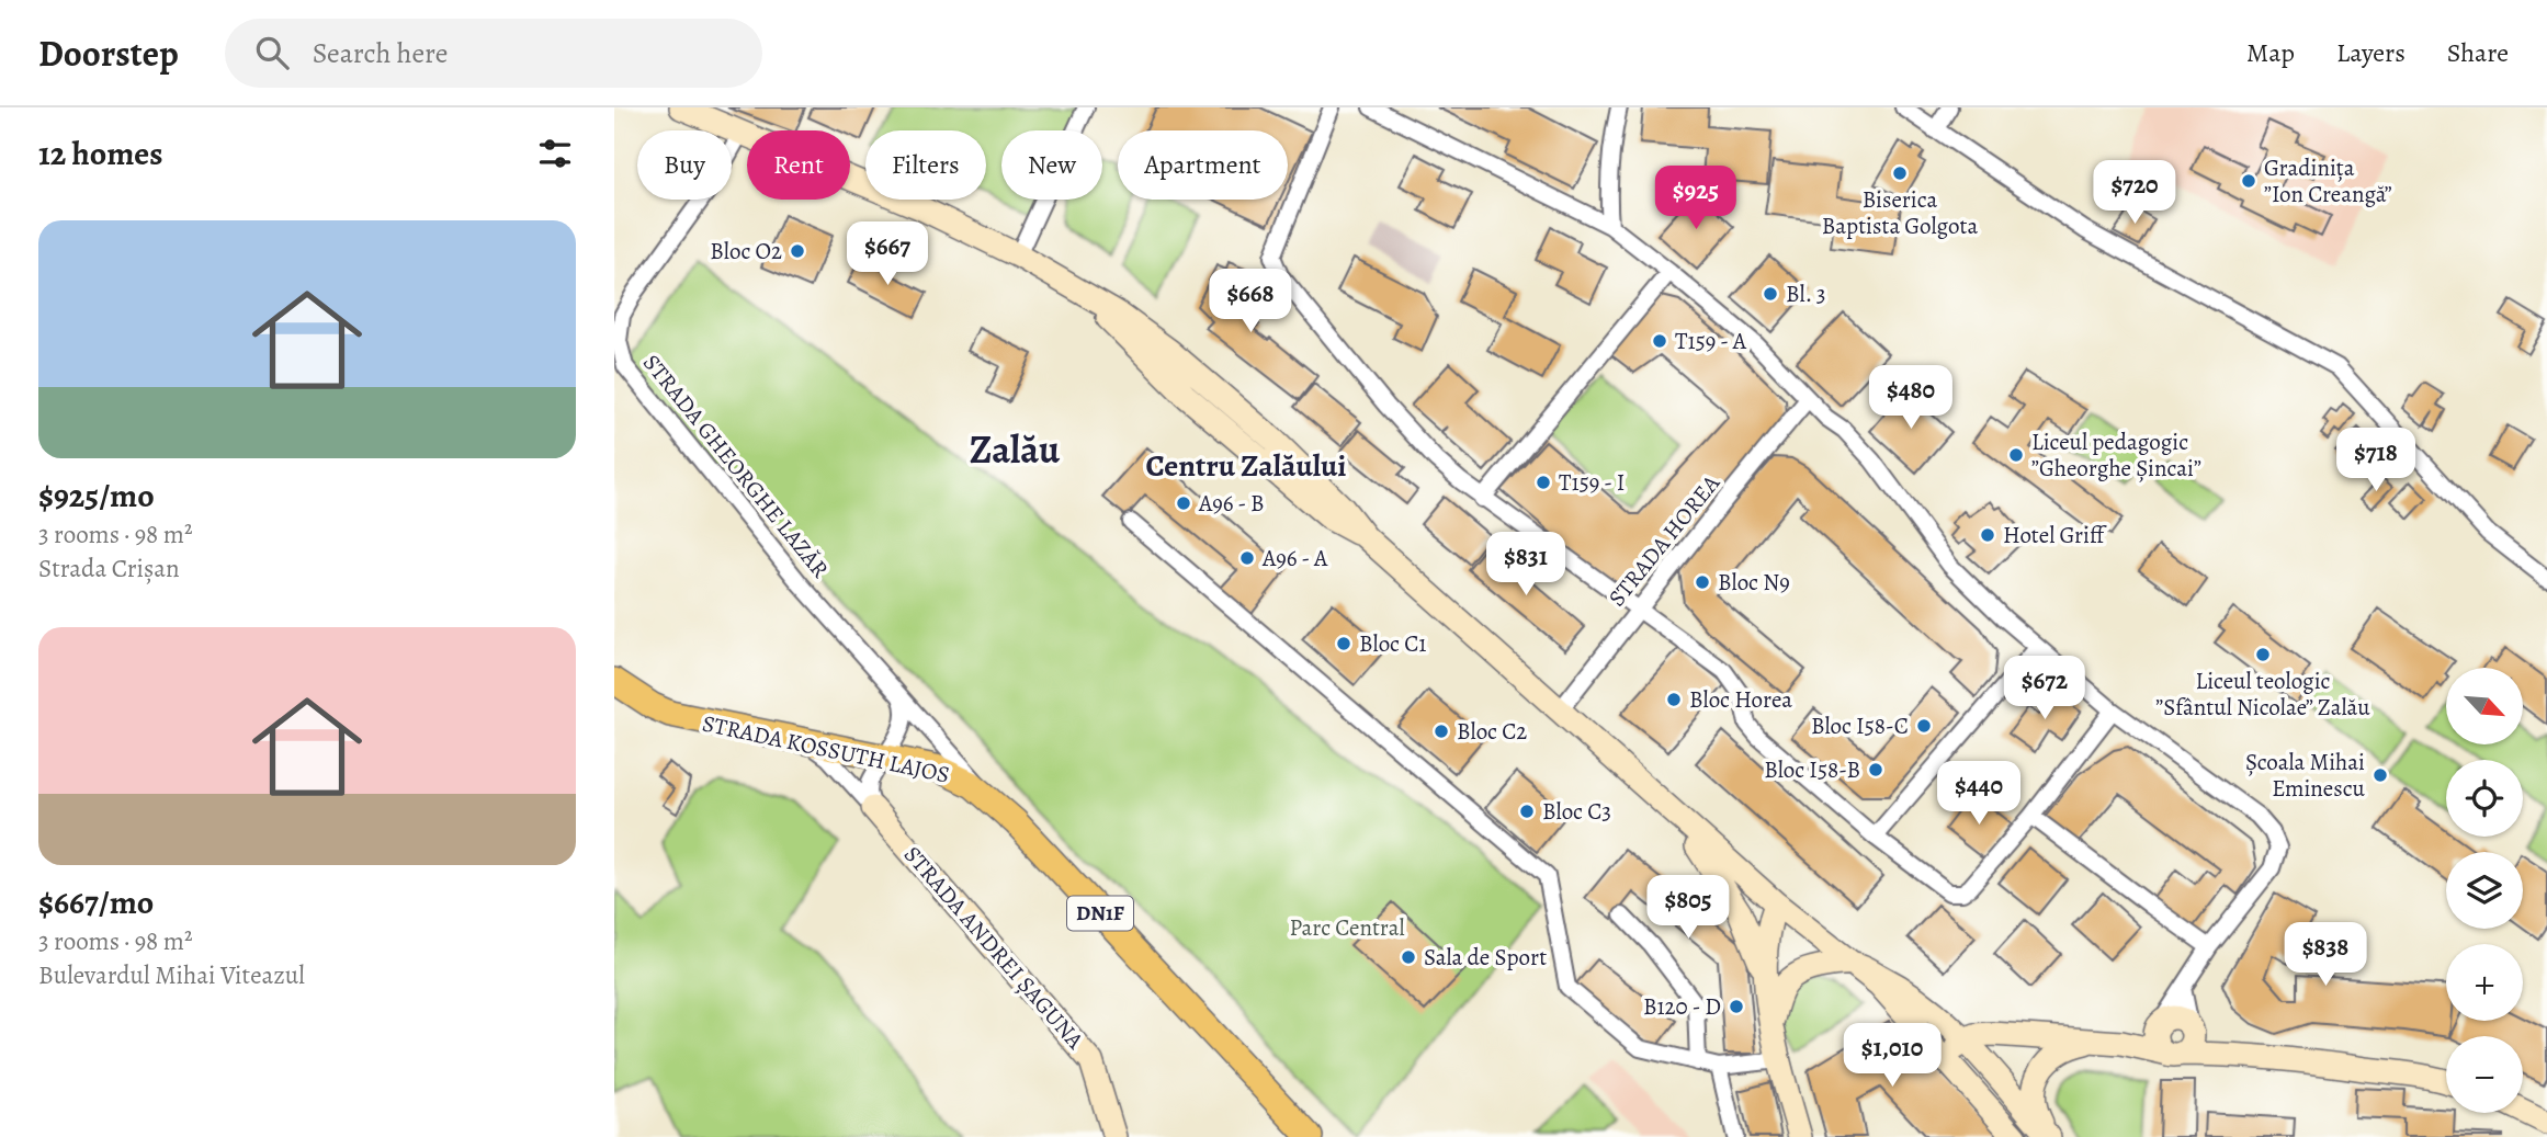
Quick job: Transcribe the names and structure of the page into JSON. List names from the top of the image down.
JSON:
{
  "streets": {
    "main road": ["STRADA KOSSUTH LAJOS", "DN1F", "STRADA ANDREI ȘAGUNA"],
    "street": ["STRADA GHEORGHE LAZĂR", "STRADA HOREA"]
  },
  "crossings": [
    ["STRADA GHEORGHE LAZĂR", "STRADA KOSSUTH LAJOS"],
    ["STRADA KOSSUTH LAJOS", "STRADA ANDREI ȘAGUNA"]
  ],
  "districts": ["Zalău", "Centru Zalăului"],
  "parks": ["Parc Central"],
  "places": [
    "Biserica Baptista Golgota",
    "Gradinița ”Ion Creangă”",
    "Bloc O2",
    "Bl. 3",
    "T159 - A",
    "Liceul pedagogic ”Gheorghe Șincai”",
    "T159 - I",
    "A96 - B",
    "Hotel Griff",
    "A96 - A",
    "Bloc N9",
    "Bloc C1",
    "Liceul teologic ”Sfântul Nicolae” Zalău",
    "Bloc Horea",
    "Bloc I58-C",
    "Bloc C2",
    "Bloc I58-B",
    "Școala Mihai Eminescu",
    "Bloc C3",
    "Sala de Sport",
    "B120 - D"
  ],
  "north": "bottom right",
  "page": {
    "header": "Doorstep",
    "search": "Search here",
    "nav": ["Map", "Layers", "Share"],
    "heading": "12 homes",
    "chip": [
      "Buy",
      "Rent",
      "Filters",
      "New",
      "Apartment"
    ],
    "price": [
      "$720",
      "$925",
      "$667",
      "$668",
      "$480",
      "$718",
      "$831",
      "$672",
      "$440",
      "$805",
      "$838",
      "$1,010"
    ],
    "list": [
      {
        "name": "$925/mo",
        "note": "3 rooms · 98 m² · Strada Crișan"
      },
      {
        "name": "$667/mo",
        "note": "3 rooms · 98 m² · Bulevardul Mihai Viteazul"
      }
    ],
    "map_buttons": ["+", "−"]
  }
}
